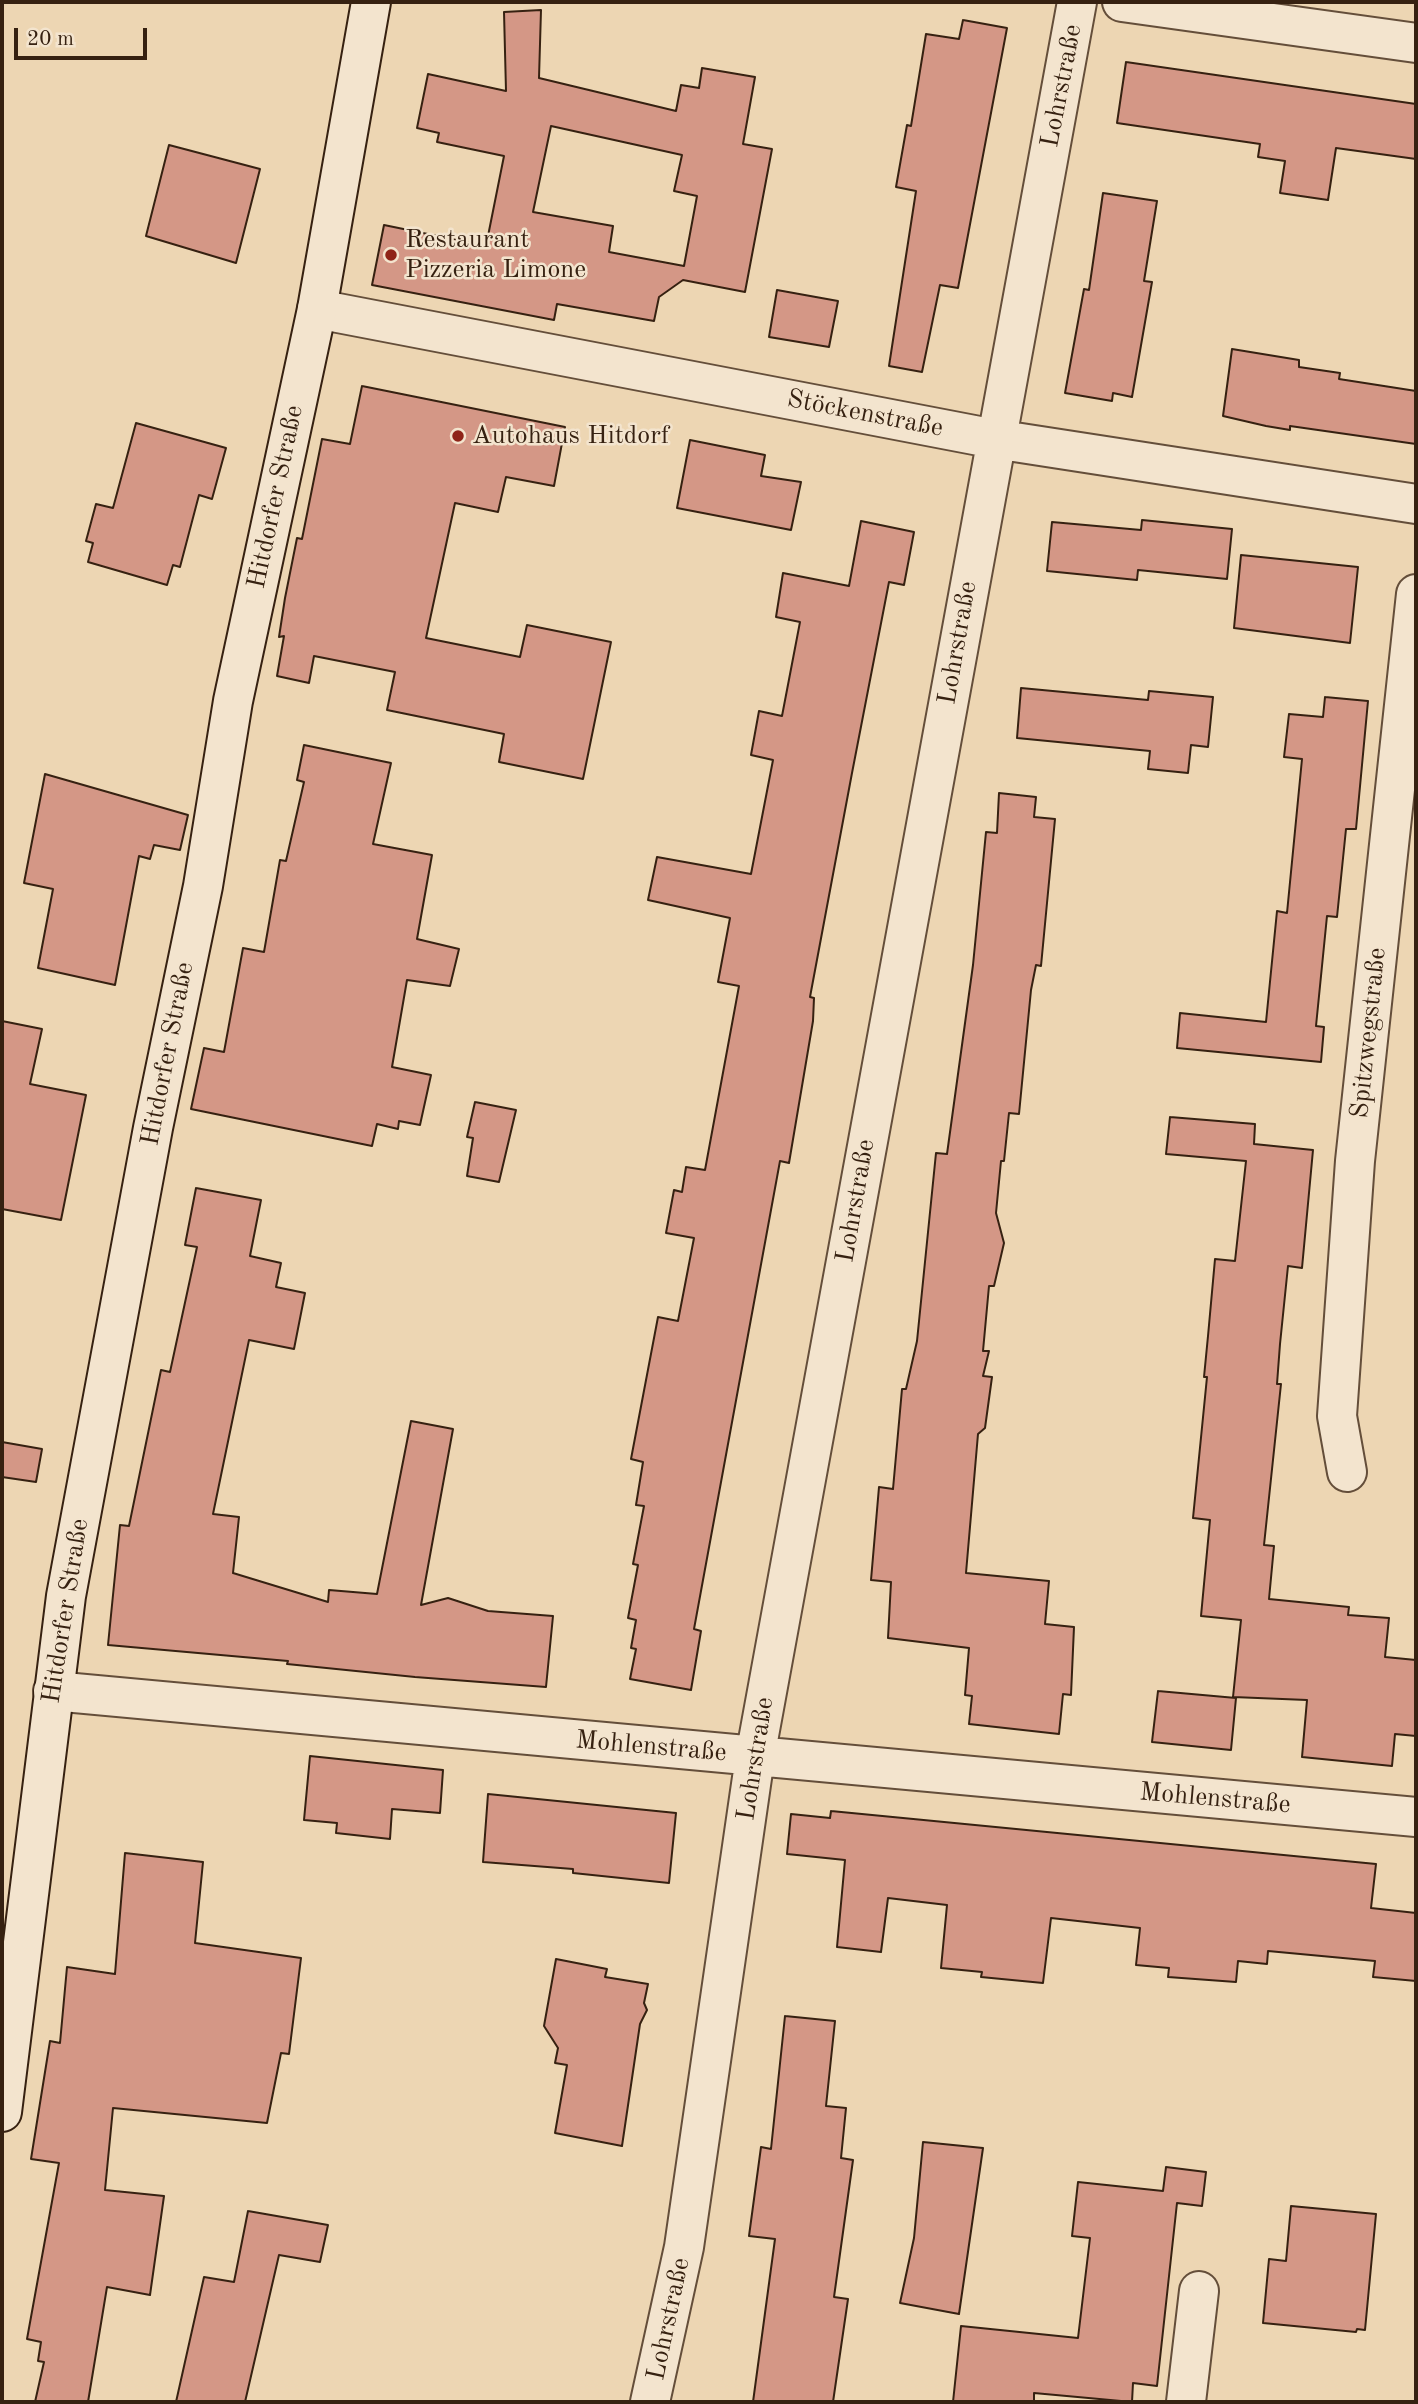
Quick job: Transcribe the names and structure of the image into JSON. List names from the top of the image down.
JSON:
{
  "streets": {
    "street": [
      "Lohrstraße",
      "Stöckenstraße",
      "Hitdorfer Straße",
      "Spitzwegstraße",
      "Mohlenstraße"
    ]
  },
  "crossings": [
    ["Lohrstraße", "Stöckenstraße"],
    ["Lohrstraße", "Mohlenstraße"],
    ["Stöckenstraße", "Hitdorfer Straße"],
    ["Hitdorfer Straße", "Mohlenstraße"]
  ],
  "places": ["Restaurant Pizzeria Limone", "Autohaus Hitdorf"],
  "scale_bar": "20 m"
}
